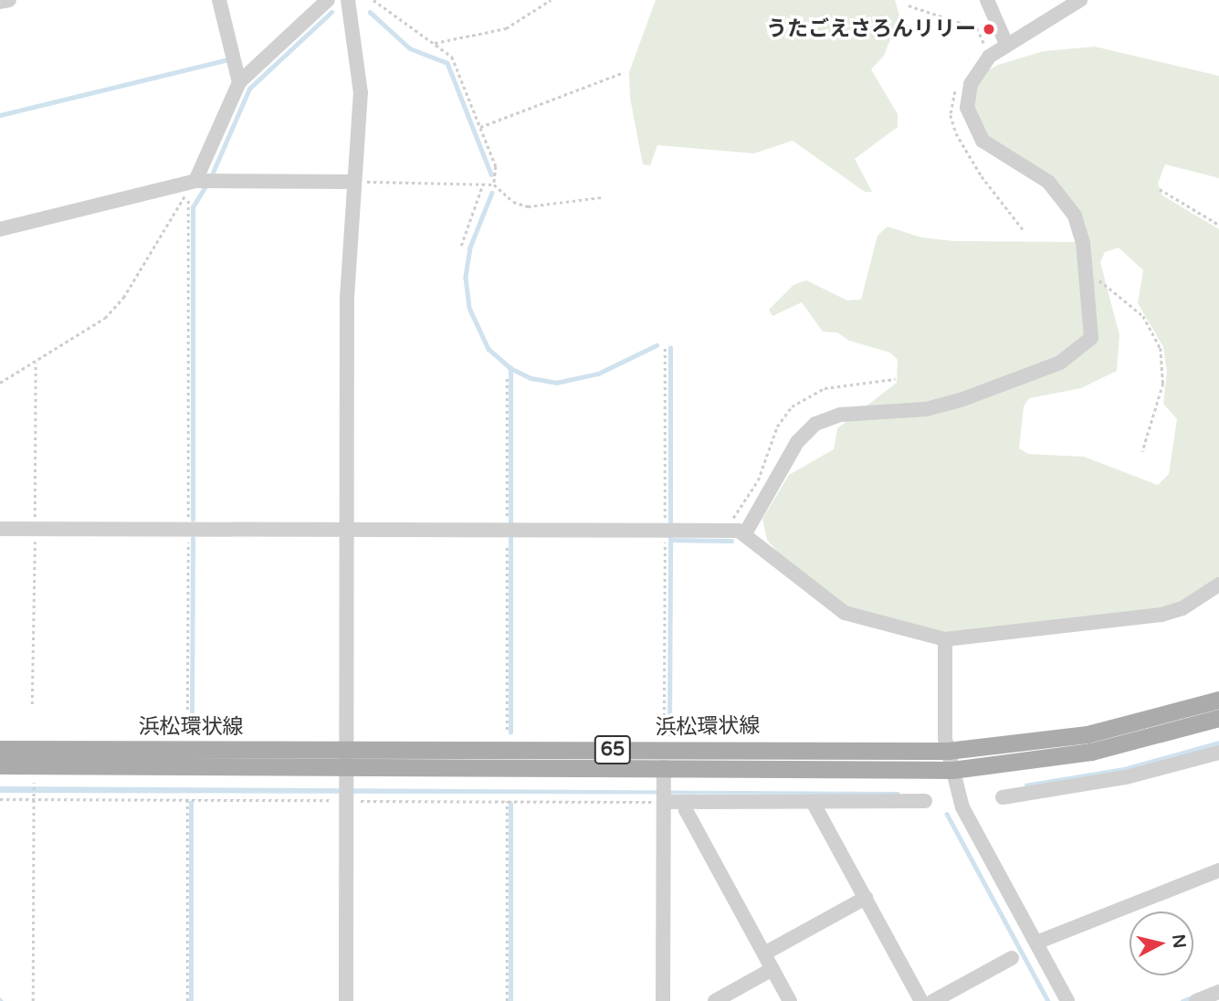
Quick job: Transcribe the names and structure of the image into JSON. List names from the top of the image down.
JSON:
{
  "streets": {
    "main road": ["浜松環状線", "65"]
  },
  "places": ["うたごえさろんリリー"],
  "north": "right"
}
